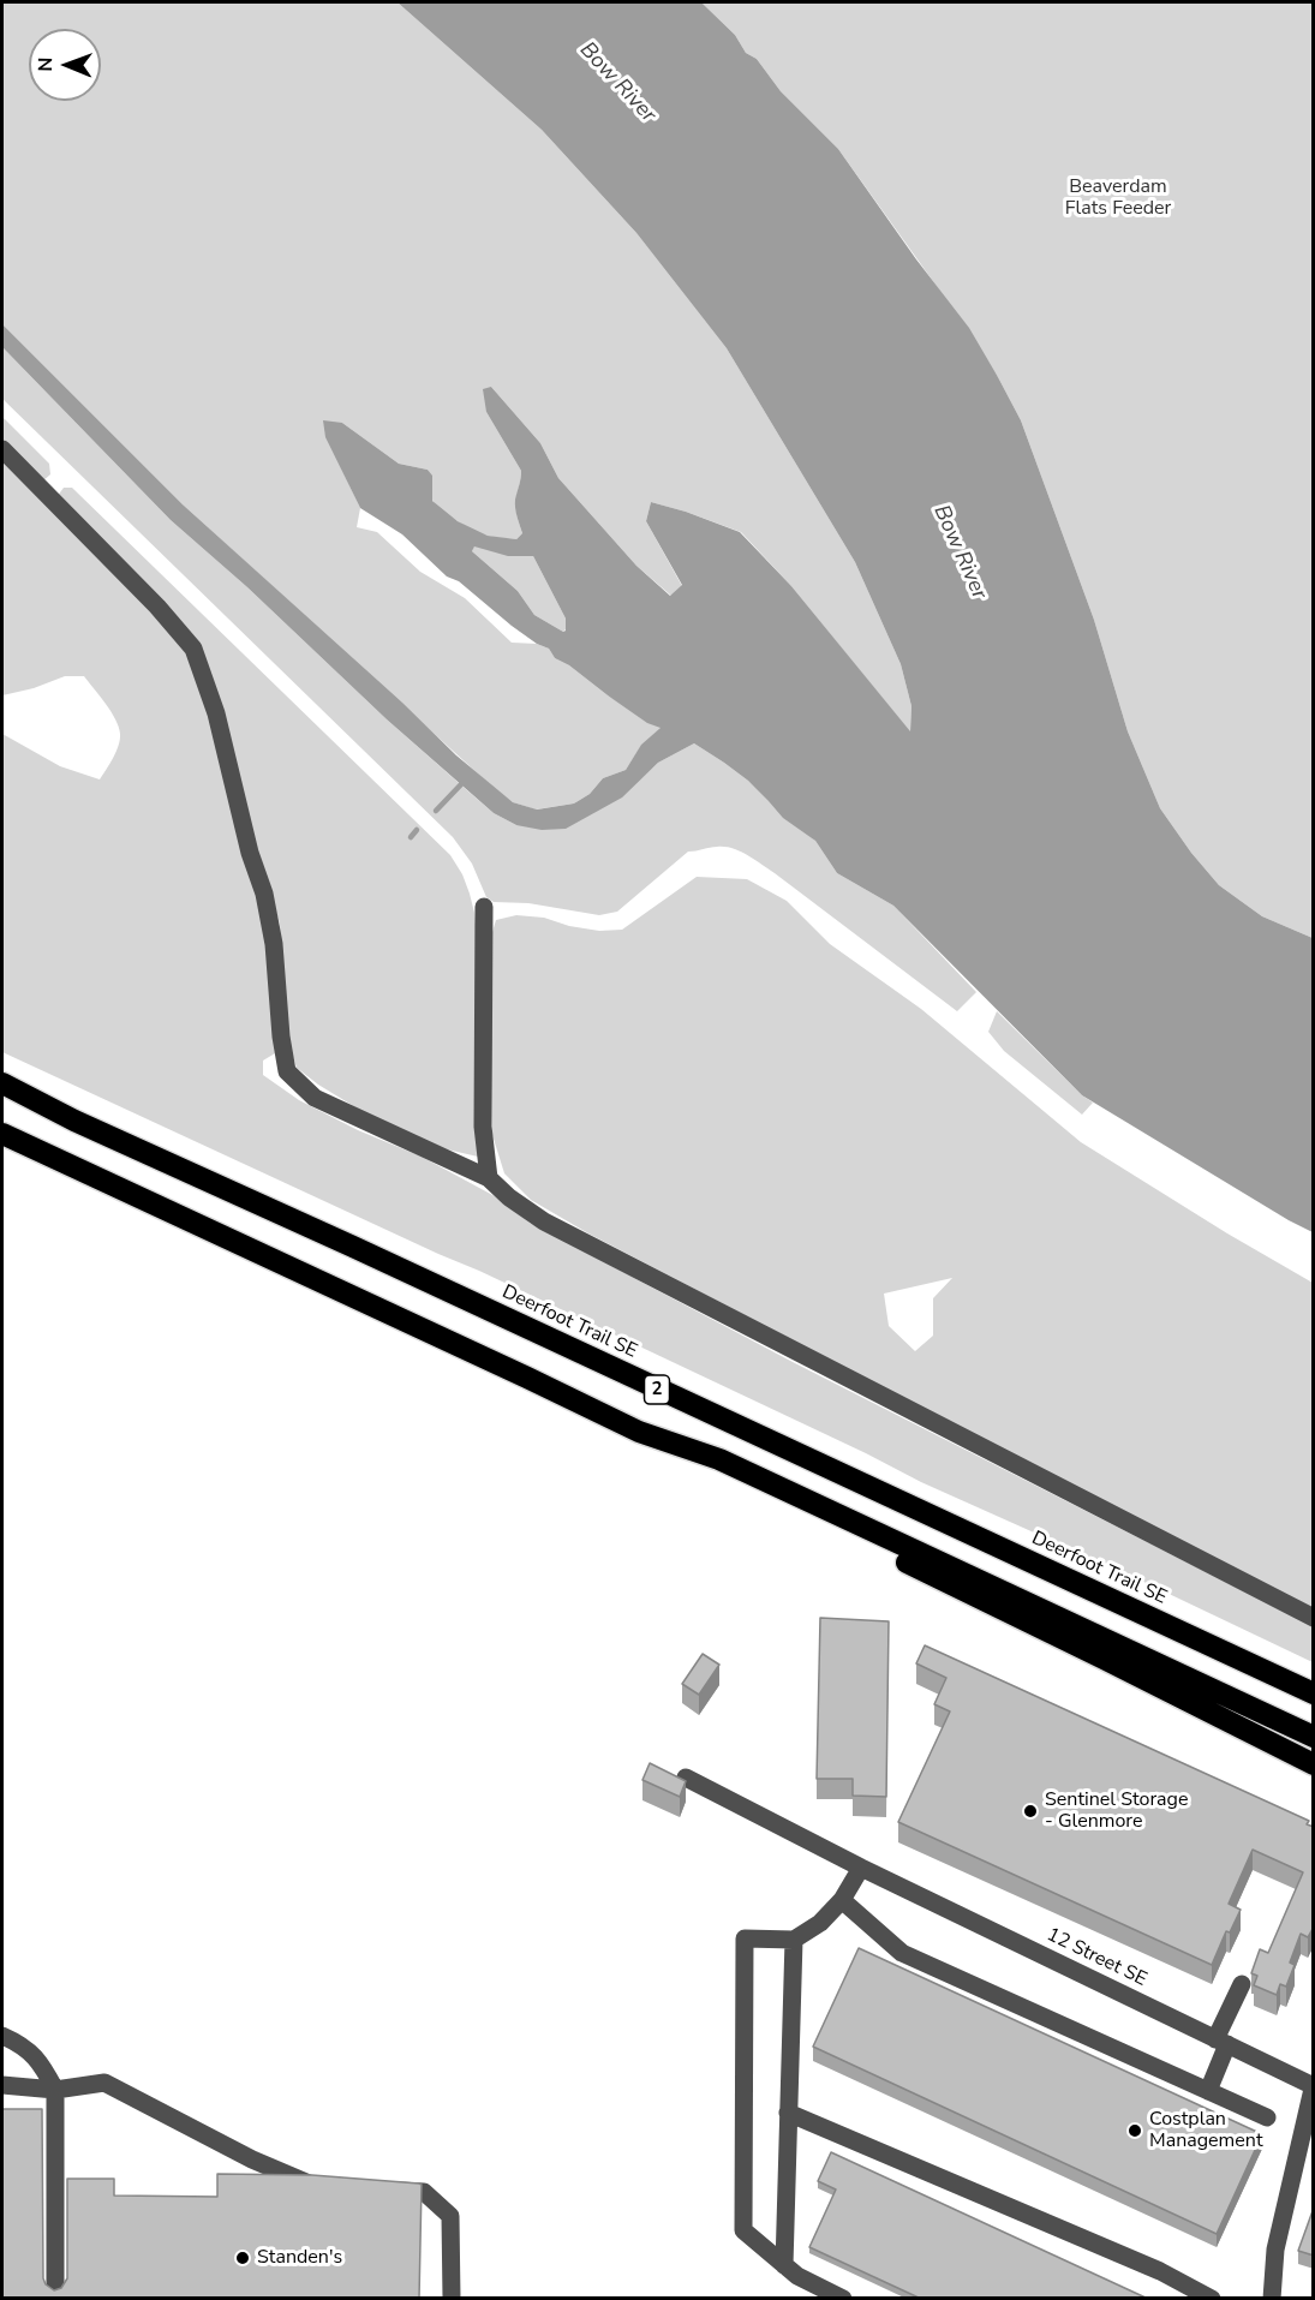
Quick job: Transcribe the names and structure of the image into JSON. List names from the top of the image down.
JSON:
{
  "streets": {
    "highway": ["Deerfoot Trail SE", "2"],
    "street": ["12 Street SE"]
  },
  "water": ["Bow River"],
  "parks": ["Beaverdam Flats Feeder"],
  "places": ["Sentinel Storage - Glenmore", "Costplan Management", "Standen's"],
  "north": "left"
}
